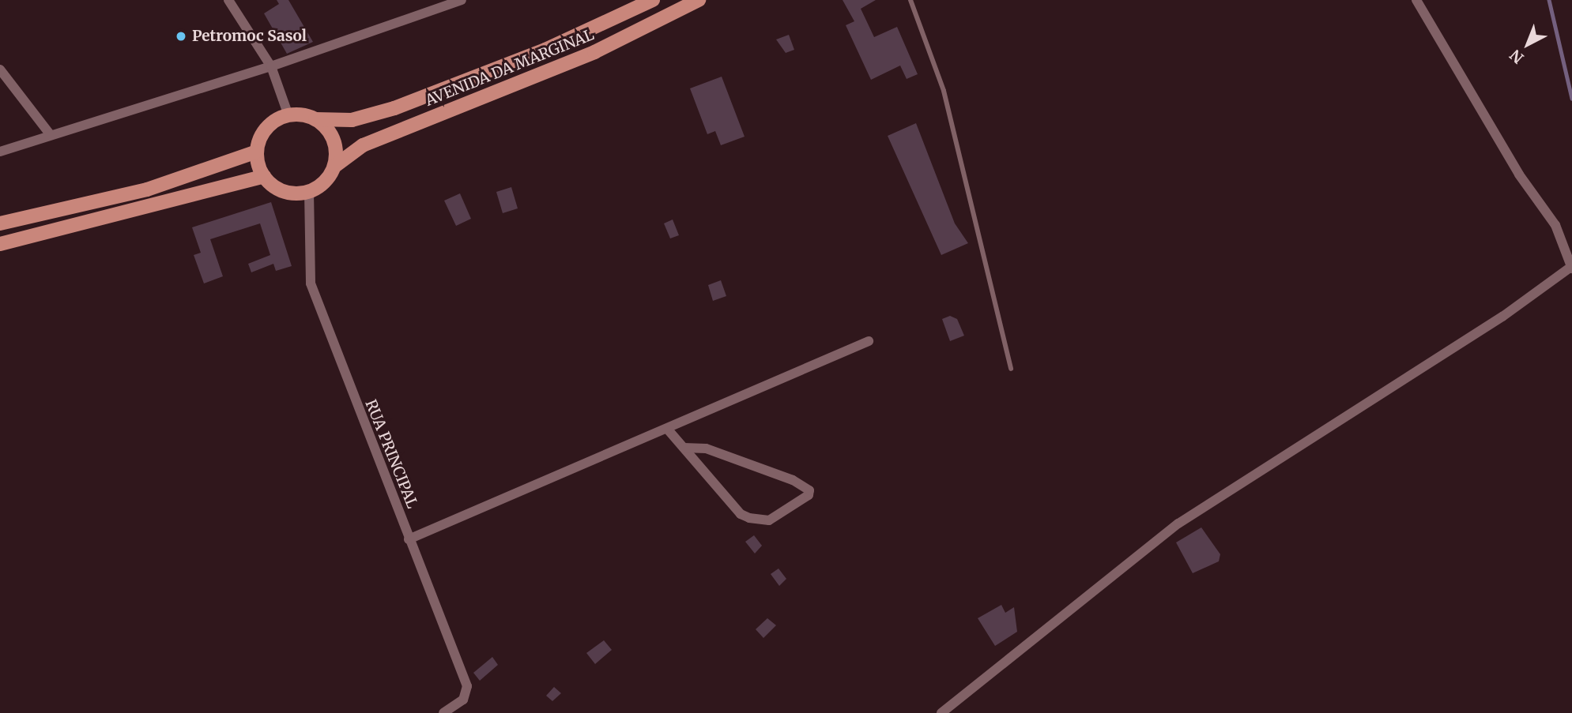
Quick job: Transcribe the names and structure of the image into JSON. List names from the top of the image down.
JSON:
{
  "streets": {
    "main road": ["AVENIDA DA MARGINAL"],
    "street": ["RUA PRINCIPAL"]
  },
  "crossings": [
    ["AVENIDA DA MARGINAL", "RUA PRINCIPAL"]
  ],
  "places": ["Petromoc Sasol"],
  "north": "bottom left"
}
